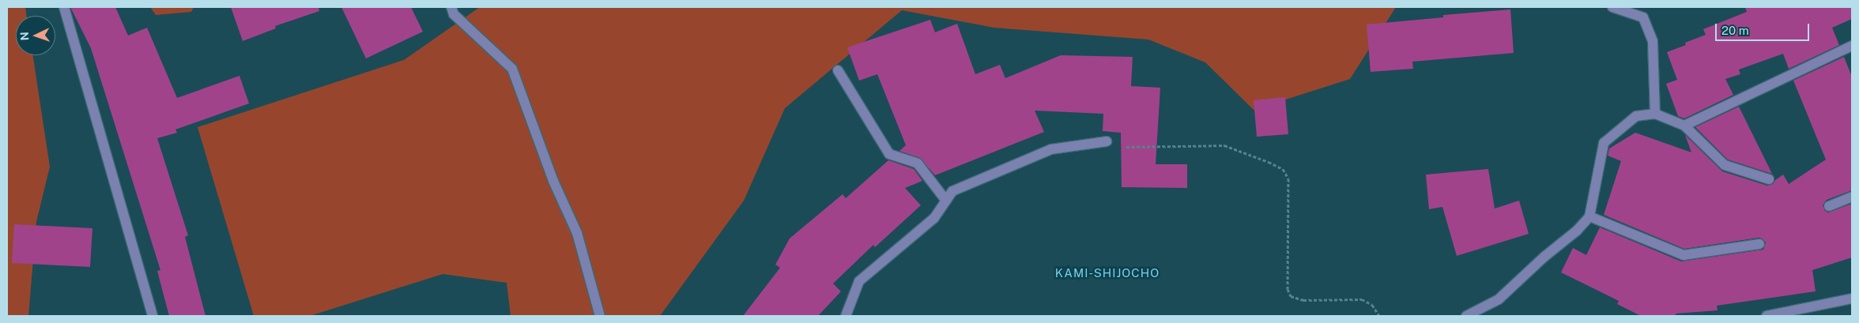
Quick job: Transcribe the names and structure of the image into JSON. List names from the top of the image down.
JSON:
{
  "districts": ["KAMI-SHIJOCHO"],
  "scale_bar": "20 m",
  "north": "left"
}
